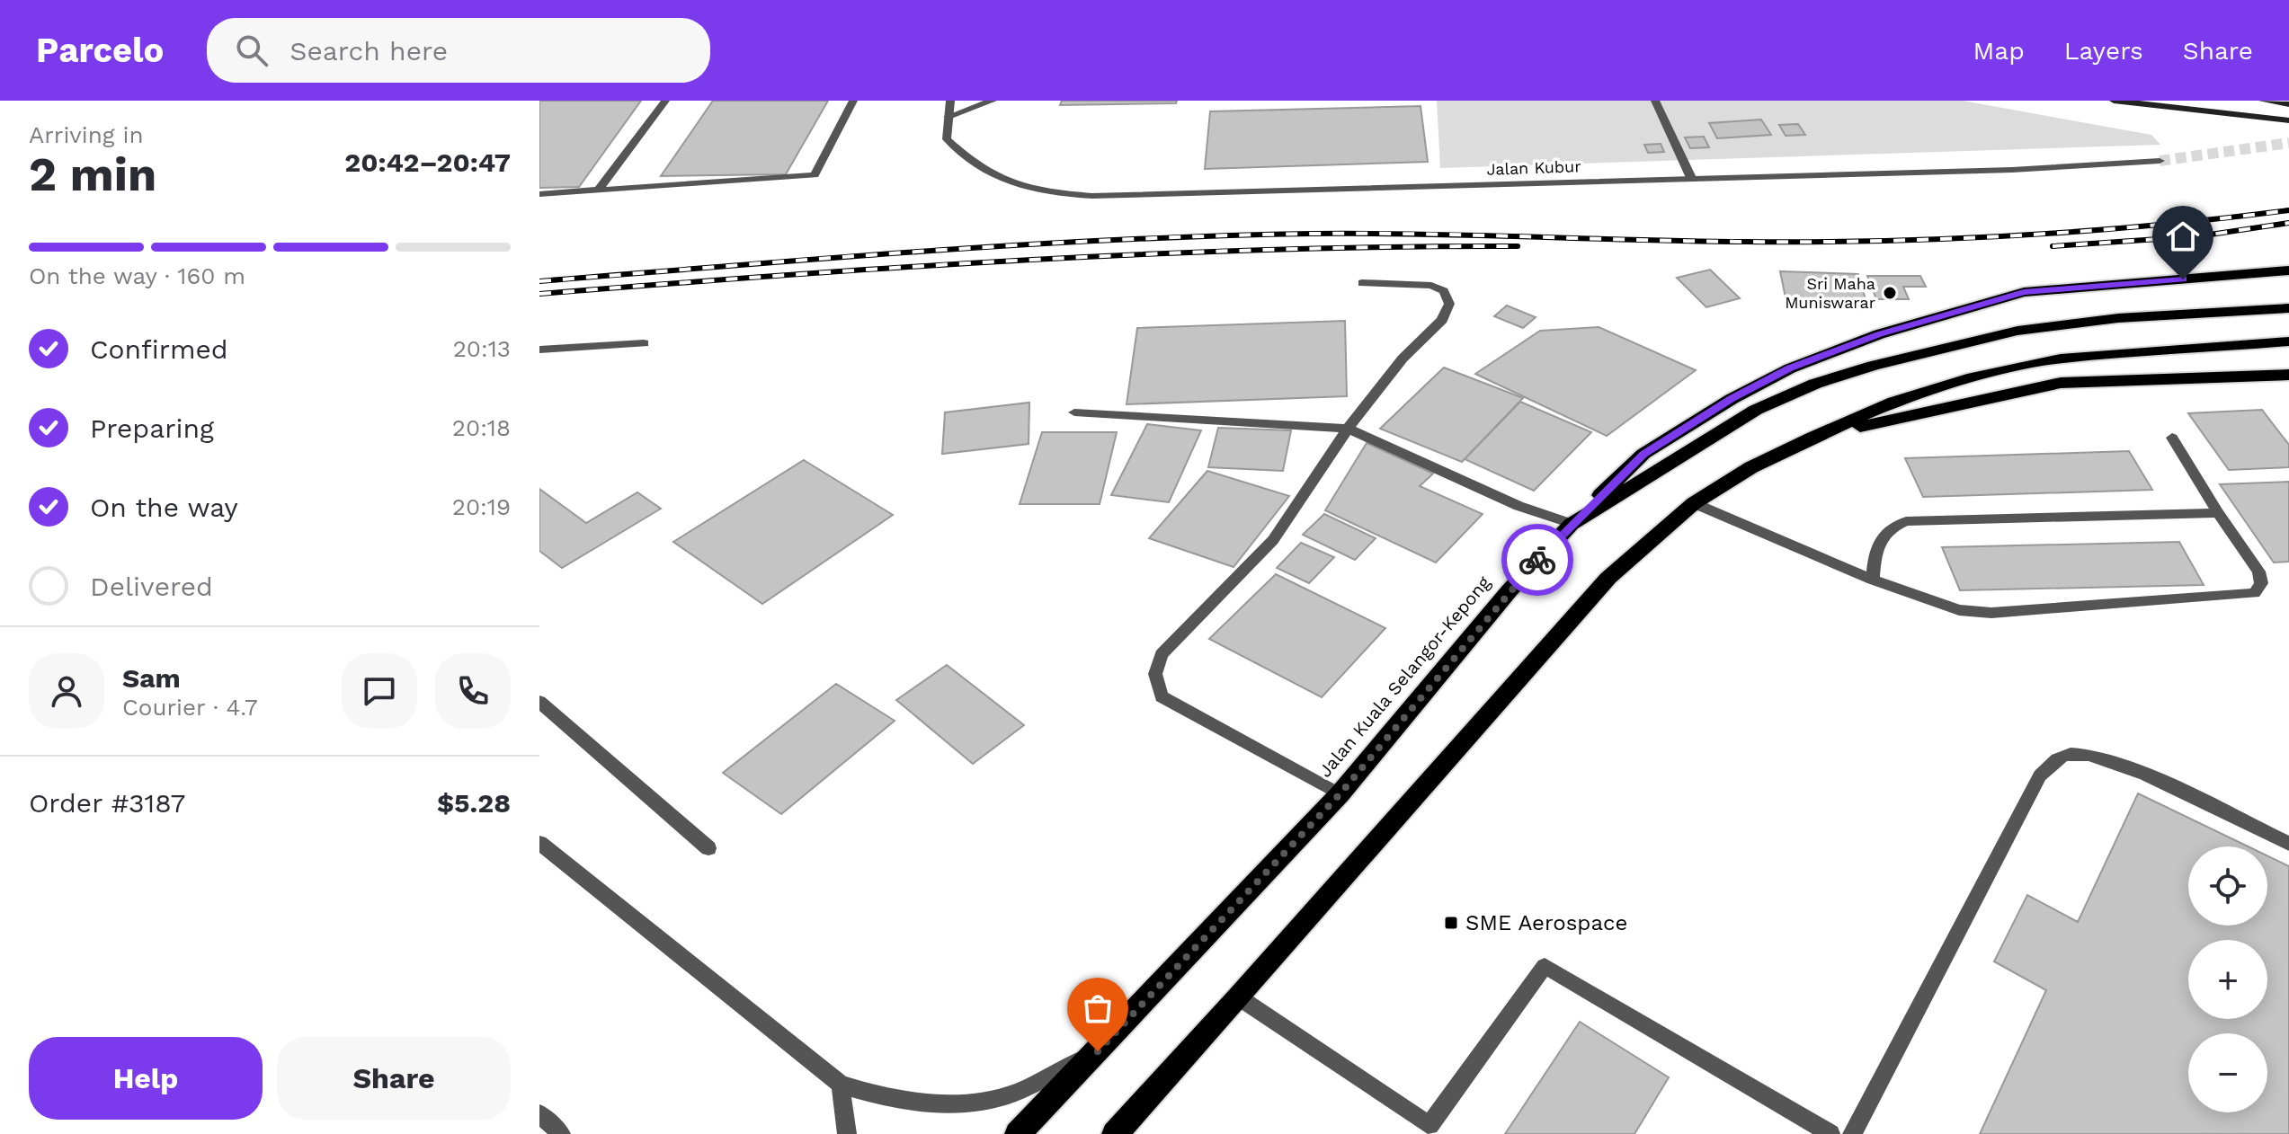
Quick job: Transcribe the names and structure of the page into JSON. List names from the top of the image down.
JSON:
{
  "streets": {
    "highway": ["Jalan Kuala Selangor-Kepong"],
    "street": ["Jalan Kubur"]
  },
  "places": {
    "other": ["Sri Maha Muniswarar"],
    "transit": ["SME Aerospace"]
  },
  "page": {
    "header": "Parcelo",
    "search": "Search here",
    "nav": ["Map", "Layers", "Share"],
    "heading": ["2 min", "Arriving in", "20:42–20:47"],
    "panel": [
      "Sam",
      "Courier · 4.7",
      "Order #3187",
      "$5.28"
    ],
    "bar": "On the way · 160 m",
    "list": [
      ["Confirmed", "20:13"],
      ["Preparing", "20:18"],
      ["On the way", "20:19"],
      "Delivered"
    ],
    "map_buttons": ["+", "−"],
    "buttons": ["Help", "Share"]
  }
}
